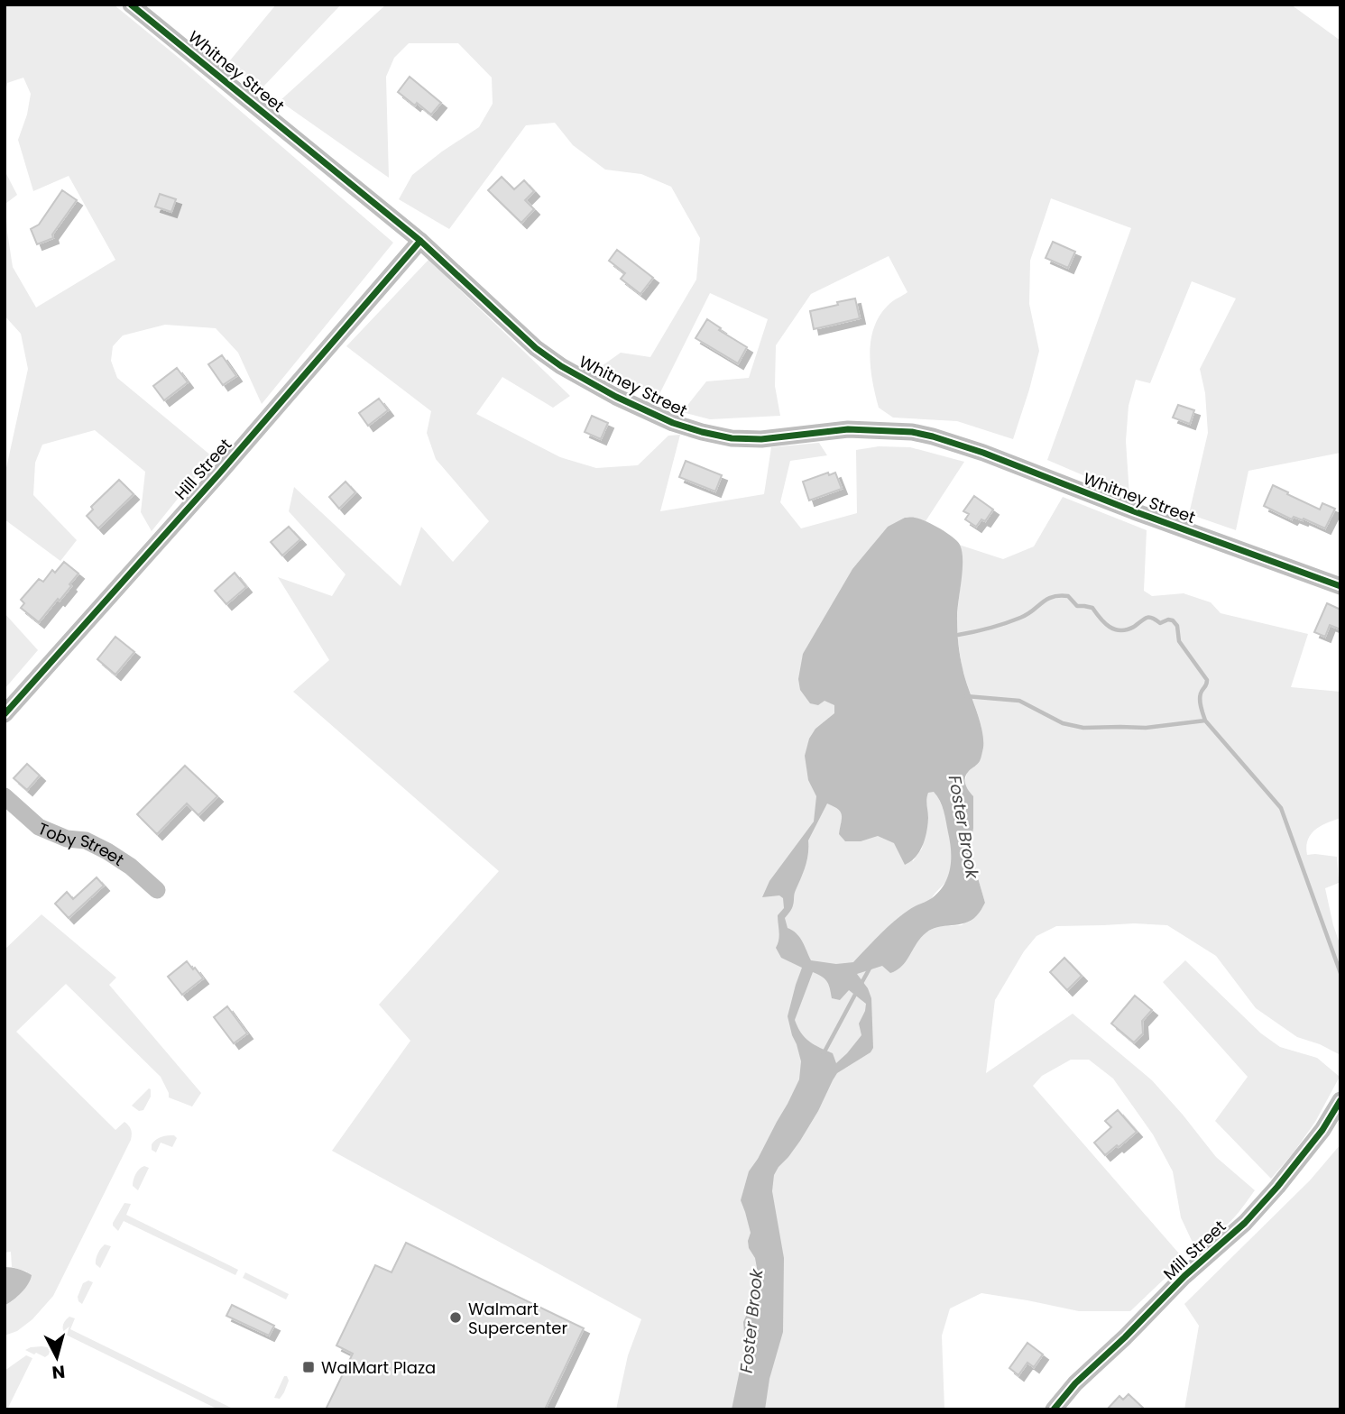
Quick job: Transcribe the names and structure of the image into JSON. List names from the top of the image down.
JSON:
{
  "streets": {
    "street": [
      "Whitney Street",
      "Hill Street",
      "Toby Street",
      "Mill Street"
    ]
  },
  "crossings": [
    ["Whitney Street", "Hill Street"]
  ],
  "water": ["Foster Brook"],
  "places": {
    "other": ["Walmart Supercenter"],
    "transit": ["WalMart Plaza"]
  },
  "north": "bottom"
}
